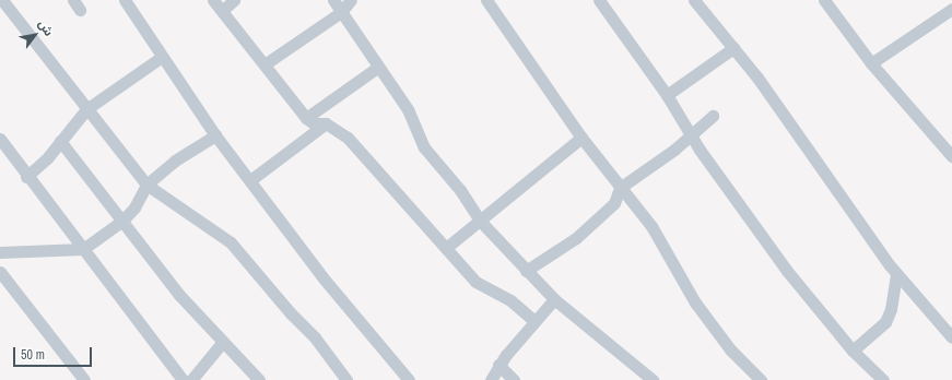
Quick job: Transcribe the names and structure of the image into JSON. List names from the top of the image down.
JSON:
{
  "scale_bar": "50 m",
  "north": "top right"
}
